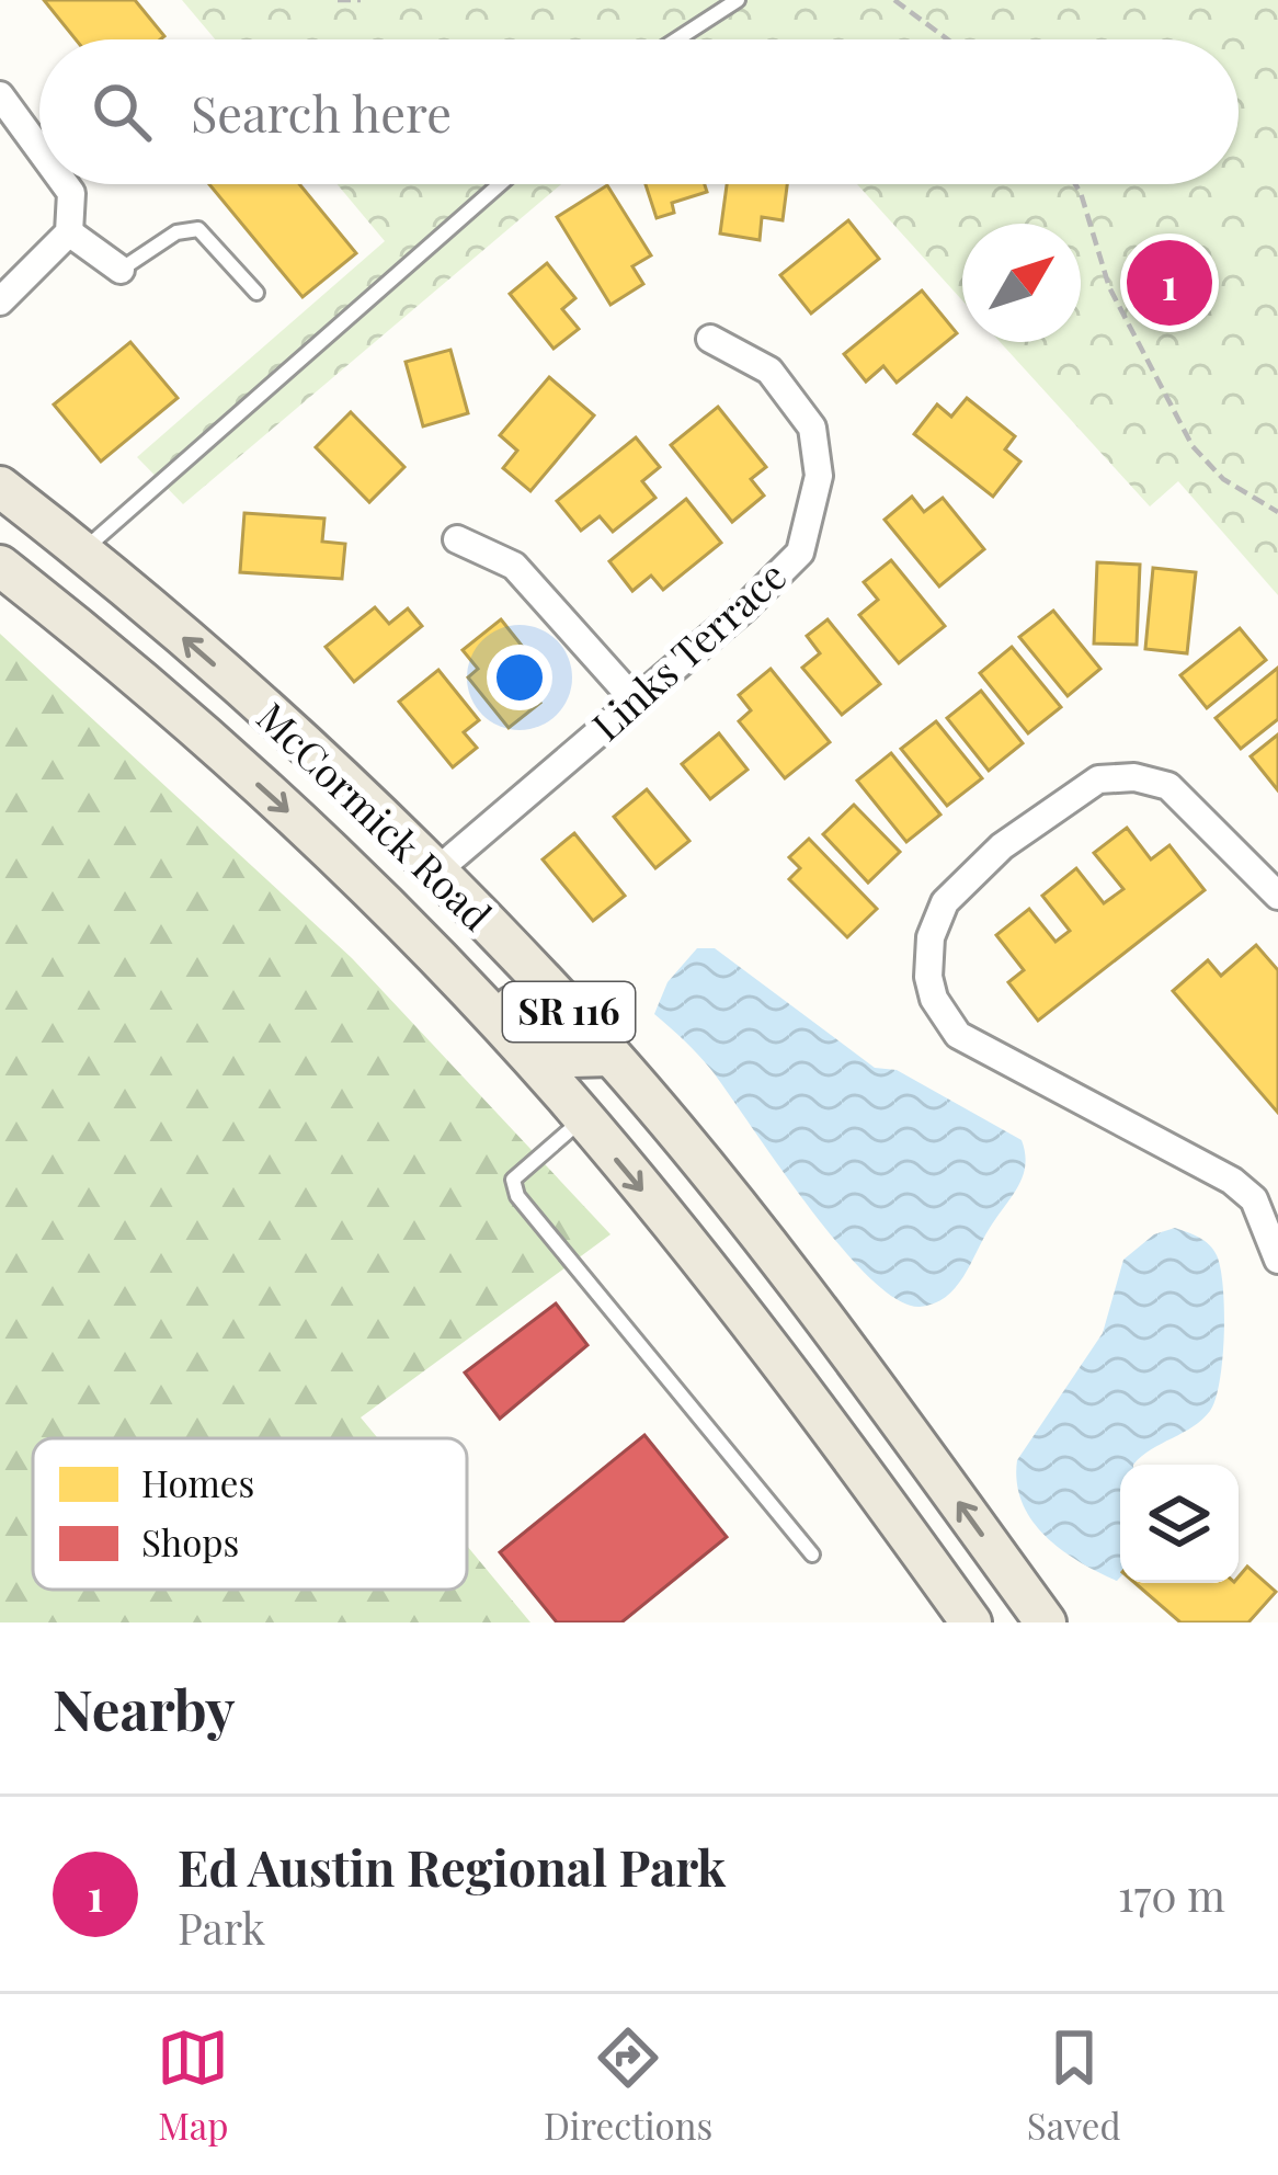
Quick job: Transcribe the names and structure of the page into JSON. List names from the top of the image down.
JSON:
{
  "streets": {
    "main road": ["McCormick Road", "SR 116"],
    "street": ["Links Terrace"]
  },
  "crossings": [
    ["Links Terrace", "McCormick Road"]
  ],
  "legend": ["Homes", "Shops"],
  "north": "top right",
  "page": {
    "search": "Search here",
    "pins": "1",
    "heading": "Nearby",
    "list": [
      {
        "mark": "1",
        "name": "Ed Austin Regional Park",
        "note": "Park",
        "value": "170 m"
      }
    ],
    "nav": ["Map", "Directions", "Saved"]
  }
}
